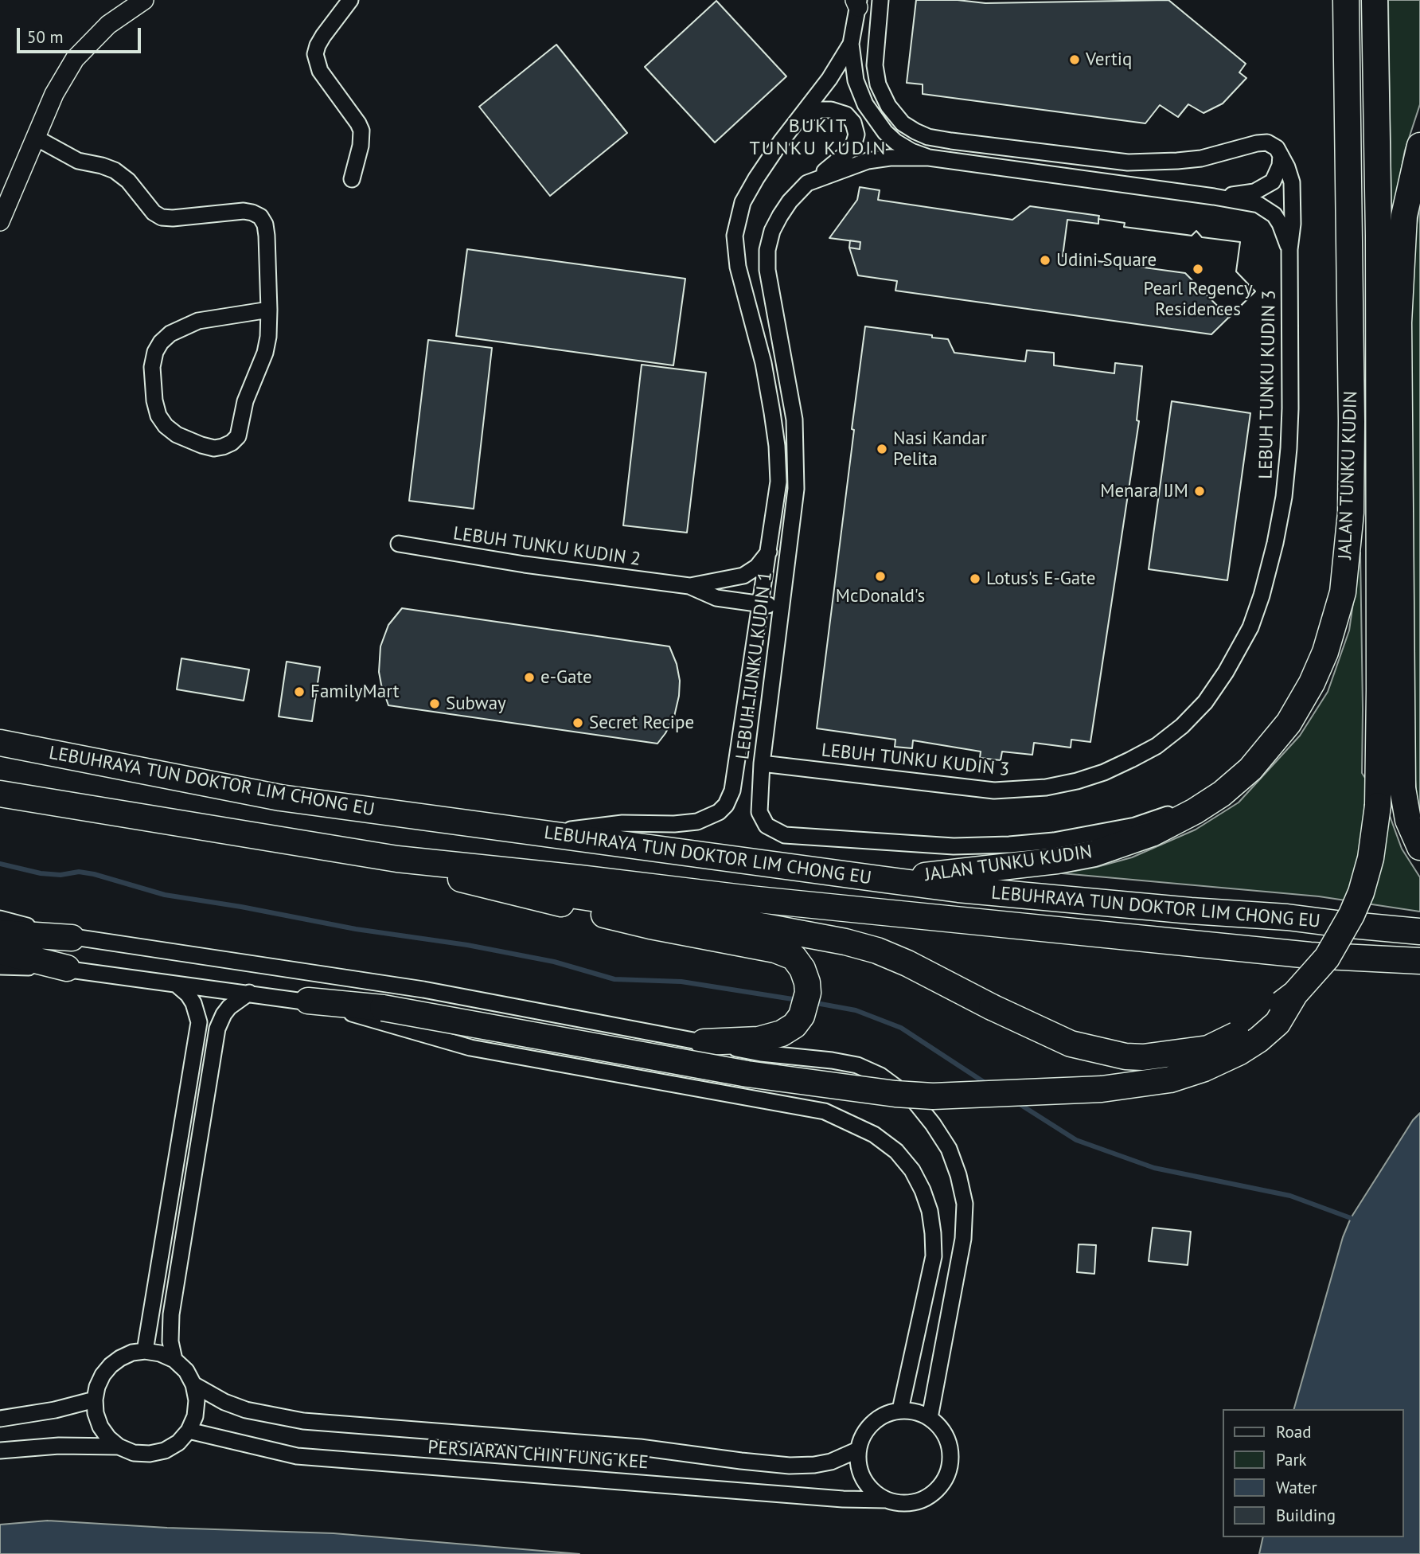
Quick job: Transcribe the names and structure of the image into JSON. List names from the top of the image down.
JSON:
{
  "streets": {
    "highway": ["JALAN TUNKU KUDIN", "LEBUHRAYA TUN DOKTOR LIM CHONG EU"],
    "street": [
      "LEBUH TUNKU KUDIN 3",
      "LEBUH TUNKU KUDIN 2",
      "LEBUH TUNKU KUDIN 1",
      "PERSIARAN CHIN FUNG KEE"
    ]
  },
  "crossings": [
    ["LEBUH TUNKU KUDIN 3", "LEBUH TUNKU KUDIN 1"],
    ["JALAN TUNKU KUDIN", "LEBUH TUNKU KUDIN 1"],
    ["JALAN TUNKU KUDIN", "LEBUHRAYA TUN DOKTOR LIM CHONG EU"],
    ["LEBUH TUNKU KUDIN 2", "LEBUH TUNKU KUDIN 1"],
    ["LEBUH TUNKU KUDIN 1", "LEBUHRAYA TUN DOKTOR LIM CHONG EU"]
  ],
  "districts": ["BUKIT TUNKU KUDIN"],
  "places": [
    "Vertiq",
    "Udini Square",
    "Pearl Regency Residences",
    "Nasi Kandar Pelita",
    "Menara IJM",
    "McDonald's",
    "Lotus's E-Gate",
    "e-Gate",
    "FamilyMart",
    "Subway",
    "Secret Recipe"
  ],
  "legend": [
    "Road",
    "Park",
    "Water",
    "Building"
  ],
  "scale_bar": "50 m"
}
